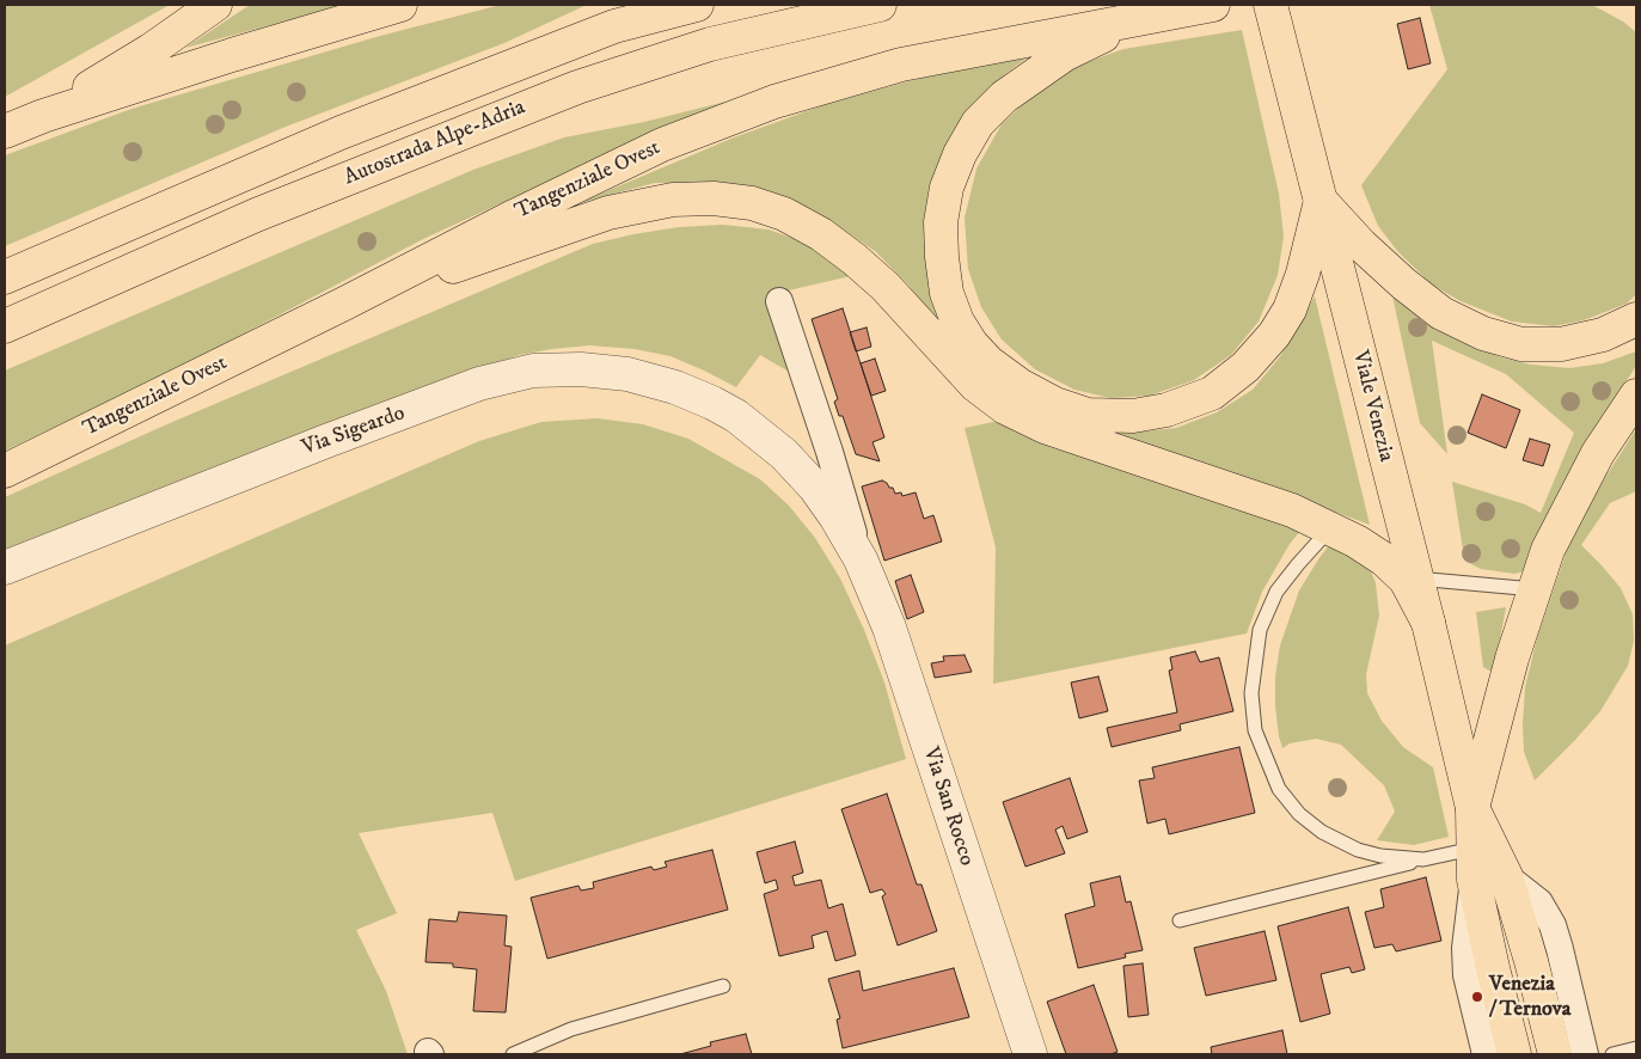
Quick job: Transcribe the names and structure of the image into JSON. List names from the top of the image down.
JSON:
{
  "streets": {
    "main road": ["Autostrada Alpe-Adria", "Tangenziale Ovest", "Viale Venezia"],
    "street": ["Via Sigeardo", "Via San Rocco"]
  },
  "crossings": [
    ["Via Sigeardo", "Via San Rocco"]
  ],
  "places": ["Venezia / Ternova"]
}
